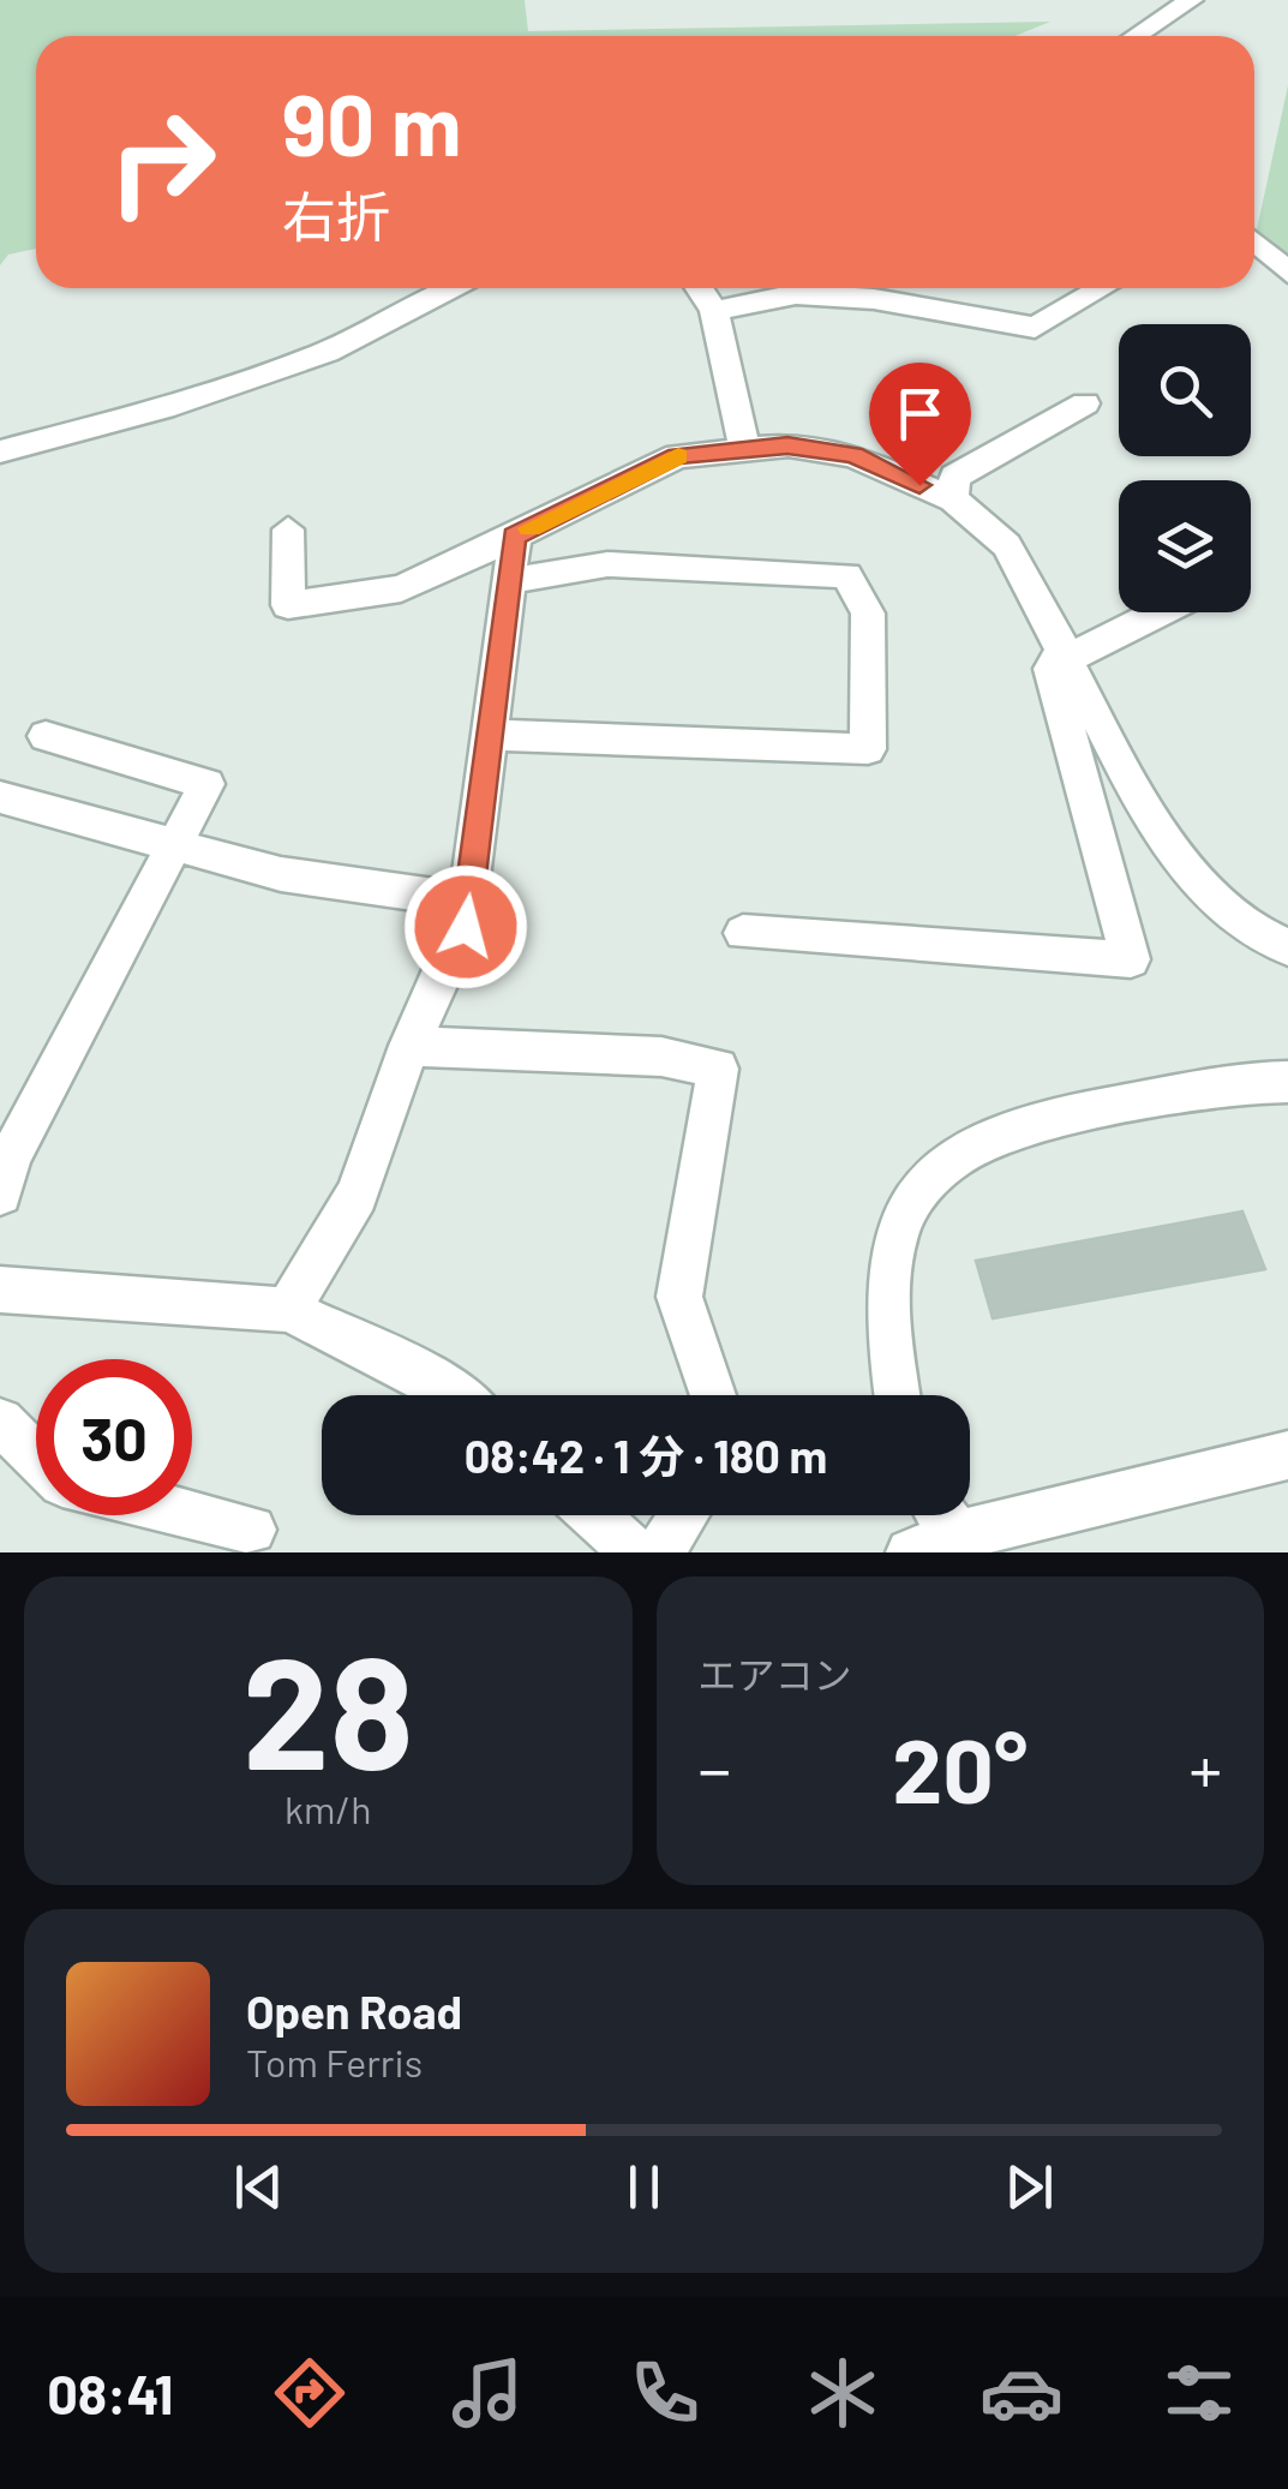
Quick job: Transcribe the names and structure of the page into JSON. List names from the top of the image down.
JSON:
{
  "page": {
    "turn": ["90 m", "右折"],
    "limit": "30",
    "trip": "08:42 · 1 分 · 180 m",
    "tile": [
      ["28", "km/h"],
      "エアコン"
    ],
    "heat": ["−", "20°", "+"],
    "song": ["Open Road", "Tom Ferris"],
    "tabs": "08:41"
  }
}
